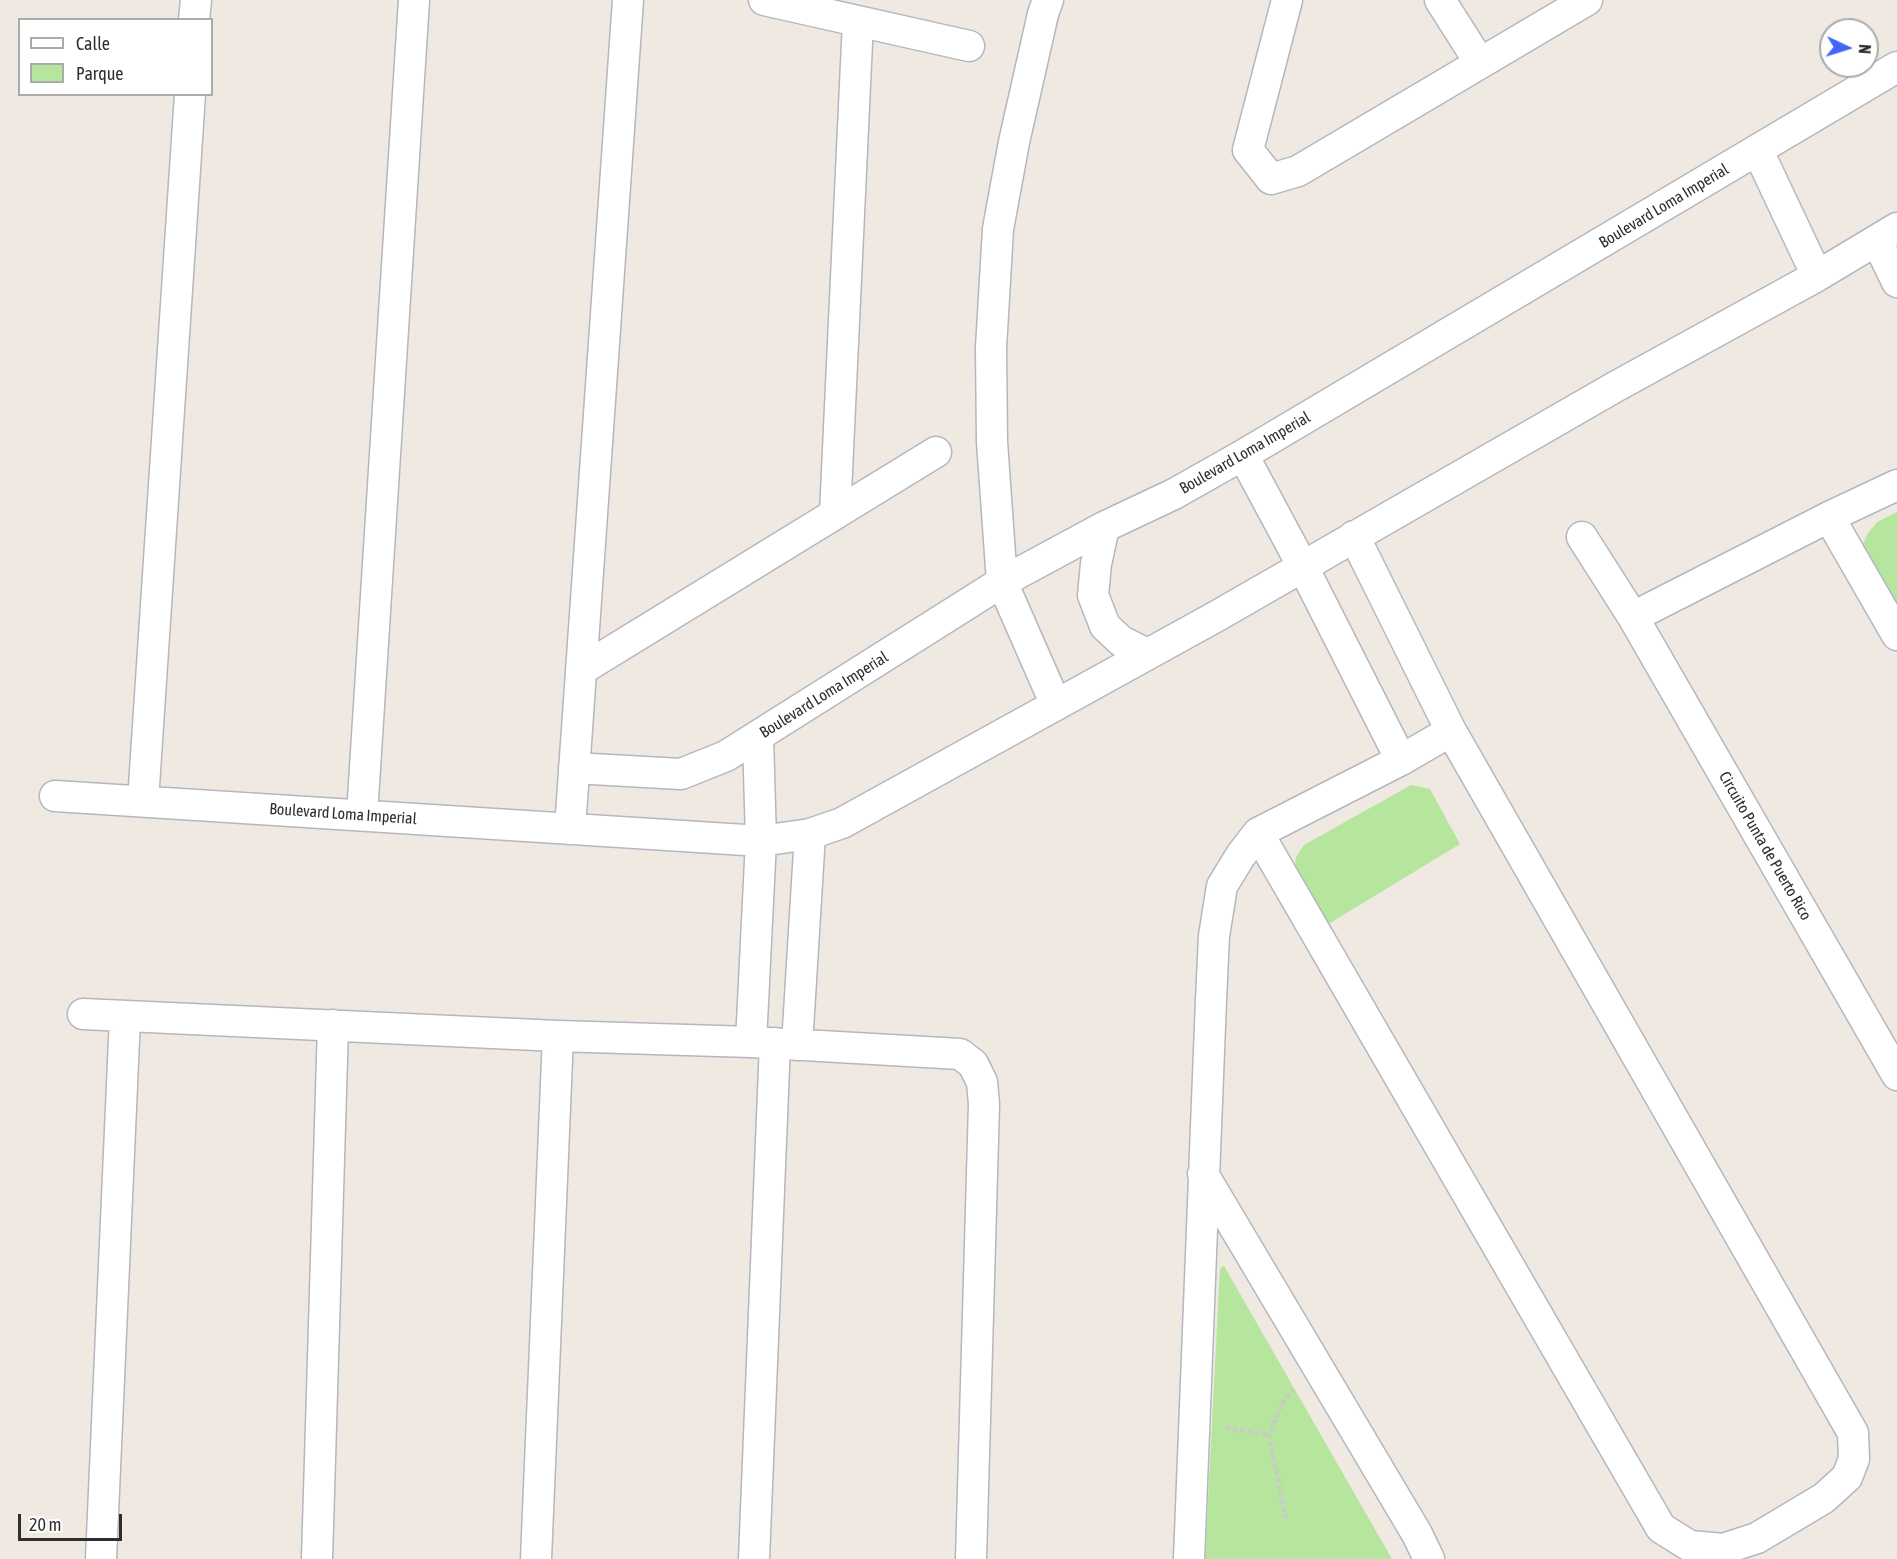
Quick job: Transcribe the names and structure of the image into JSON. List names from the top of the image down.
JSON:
{
  "streets": {
    "street": ["Boulevard Loma Imperial", "Circuito Punta de Puerto Rico"]
  },
  "legend": ["Calle", "Parque"],
  "scale_bar": "20 m",
  "north": "right"
}
